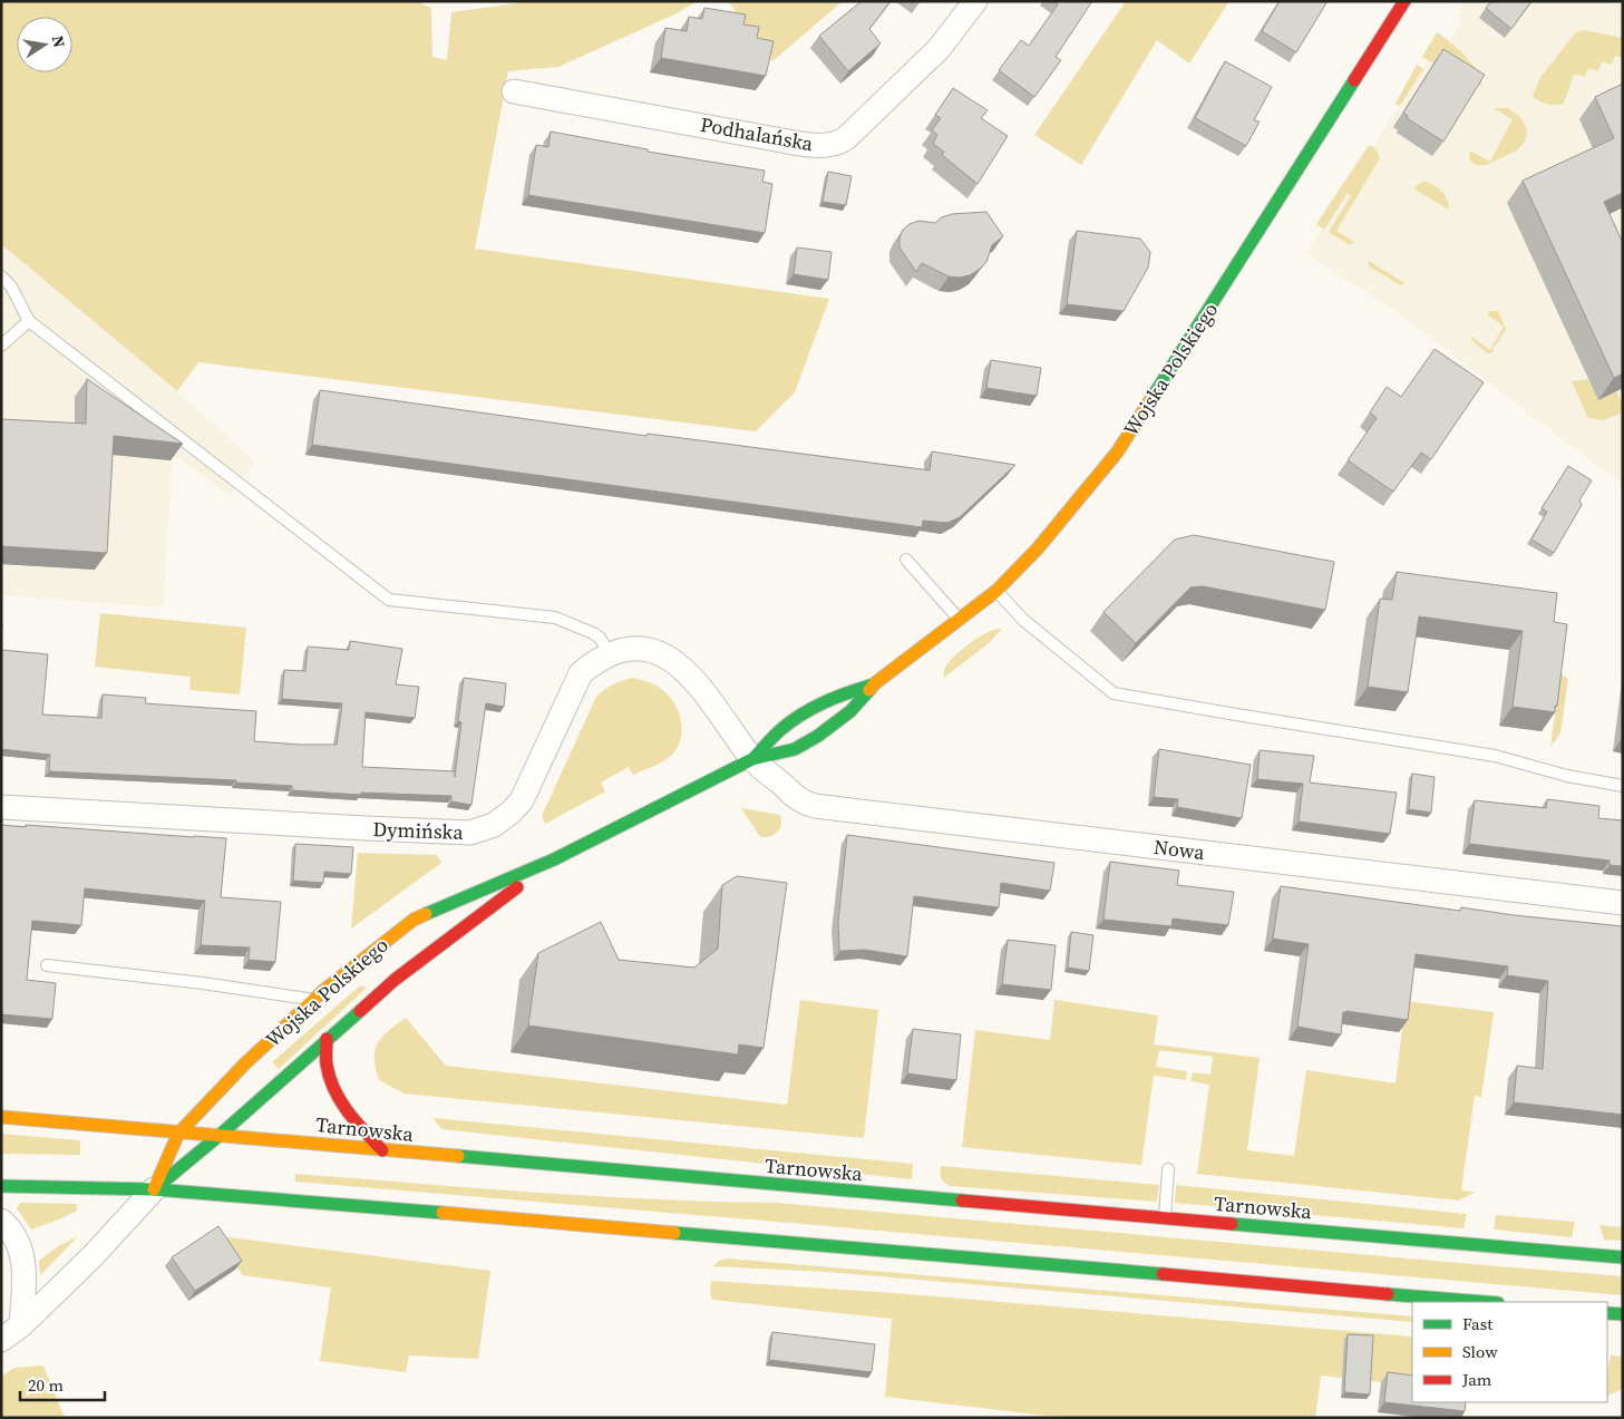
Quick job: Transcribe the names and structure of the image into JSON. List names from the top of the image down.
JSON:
{
  "streets": {
    "main road": ["Wojska Polskiego", "Tarnowska"],
    "street": ["Podhalańska", "Dymińska", "Nowa"]
  },
  "crossings": [
    ["Wojska Polskiego", "Dymińska"],
    ["Wojska Polskiego", "Nowa"],
    ["Wojska Polskiego", "Tarnowska"],
    ["Dymińska", "Nowa"]
  ],
  "legend": ["Fast", "Slow", "Jam"],
  "scale_bar": "20 m",
  "north": "right"
}
